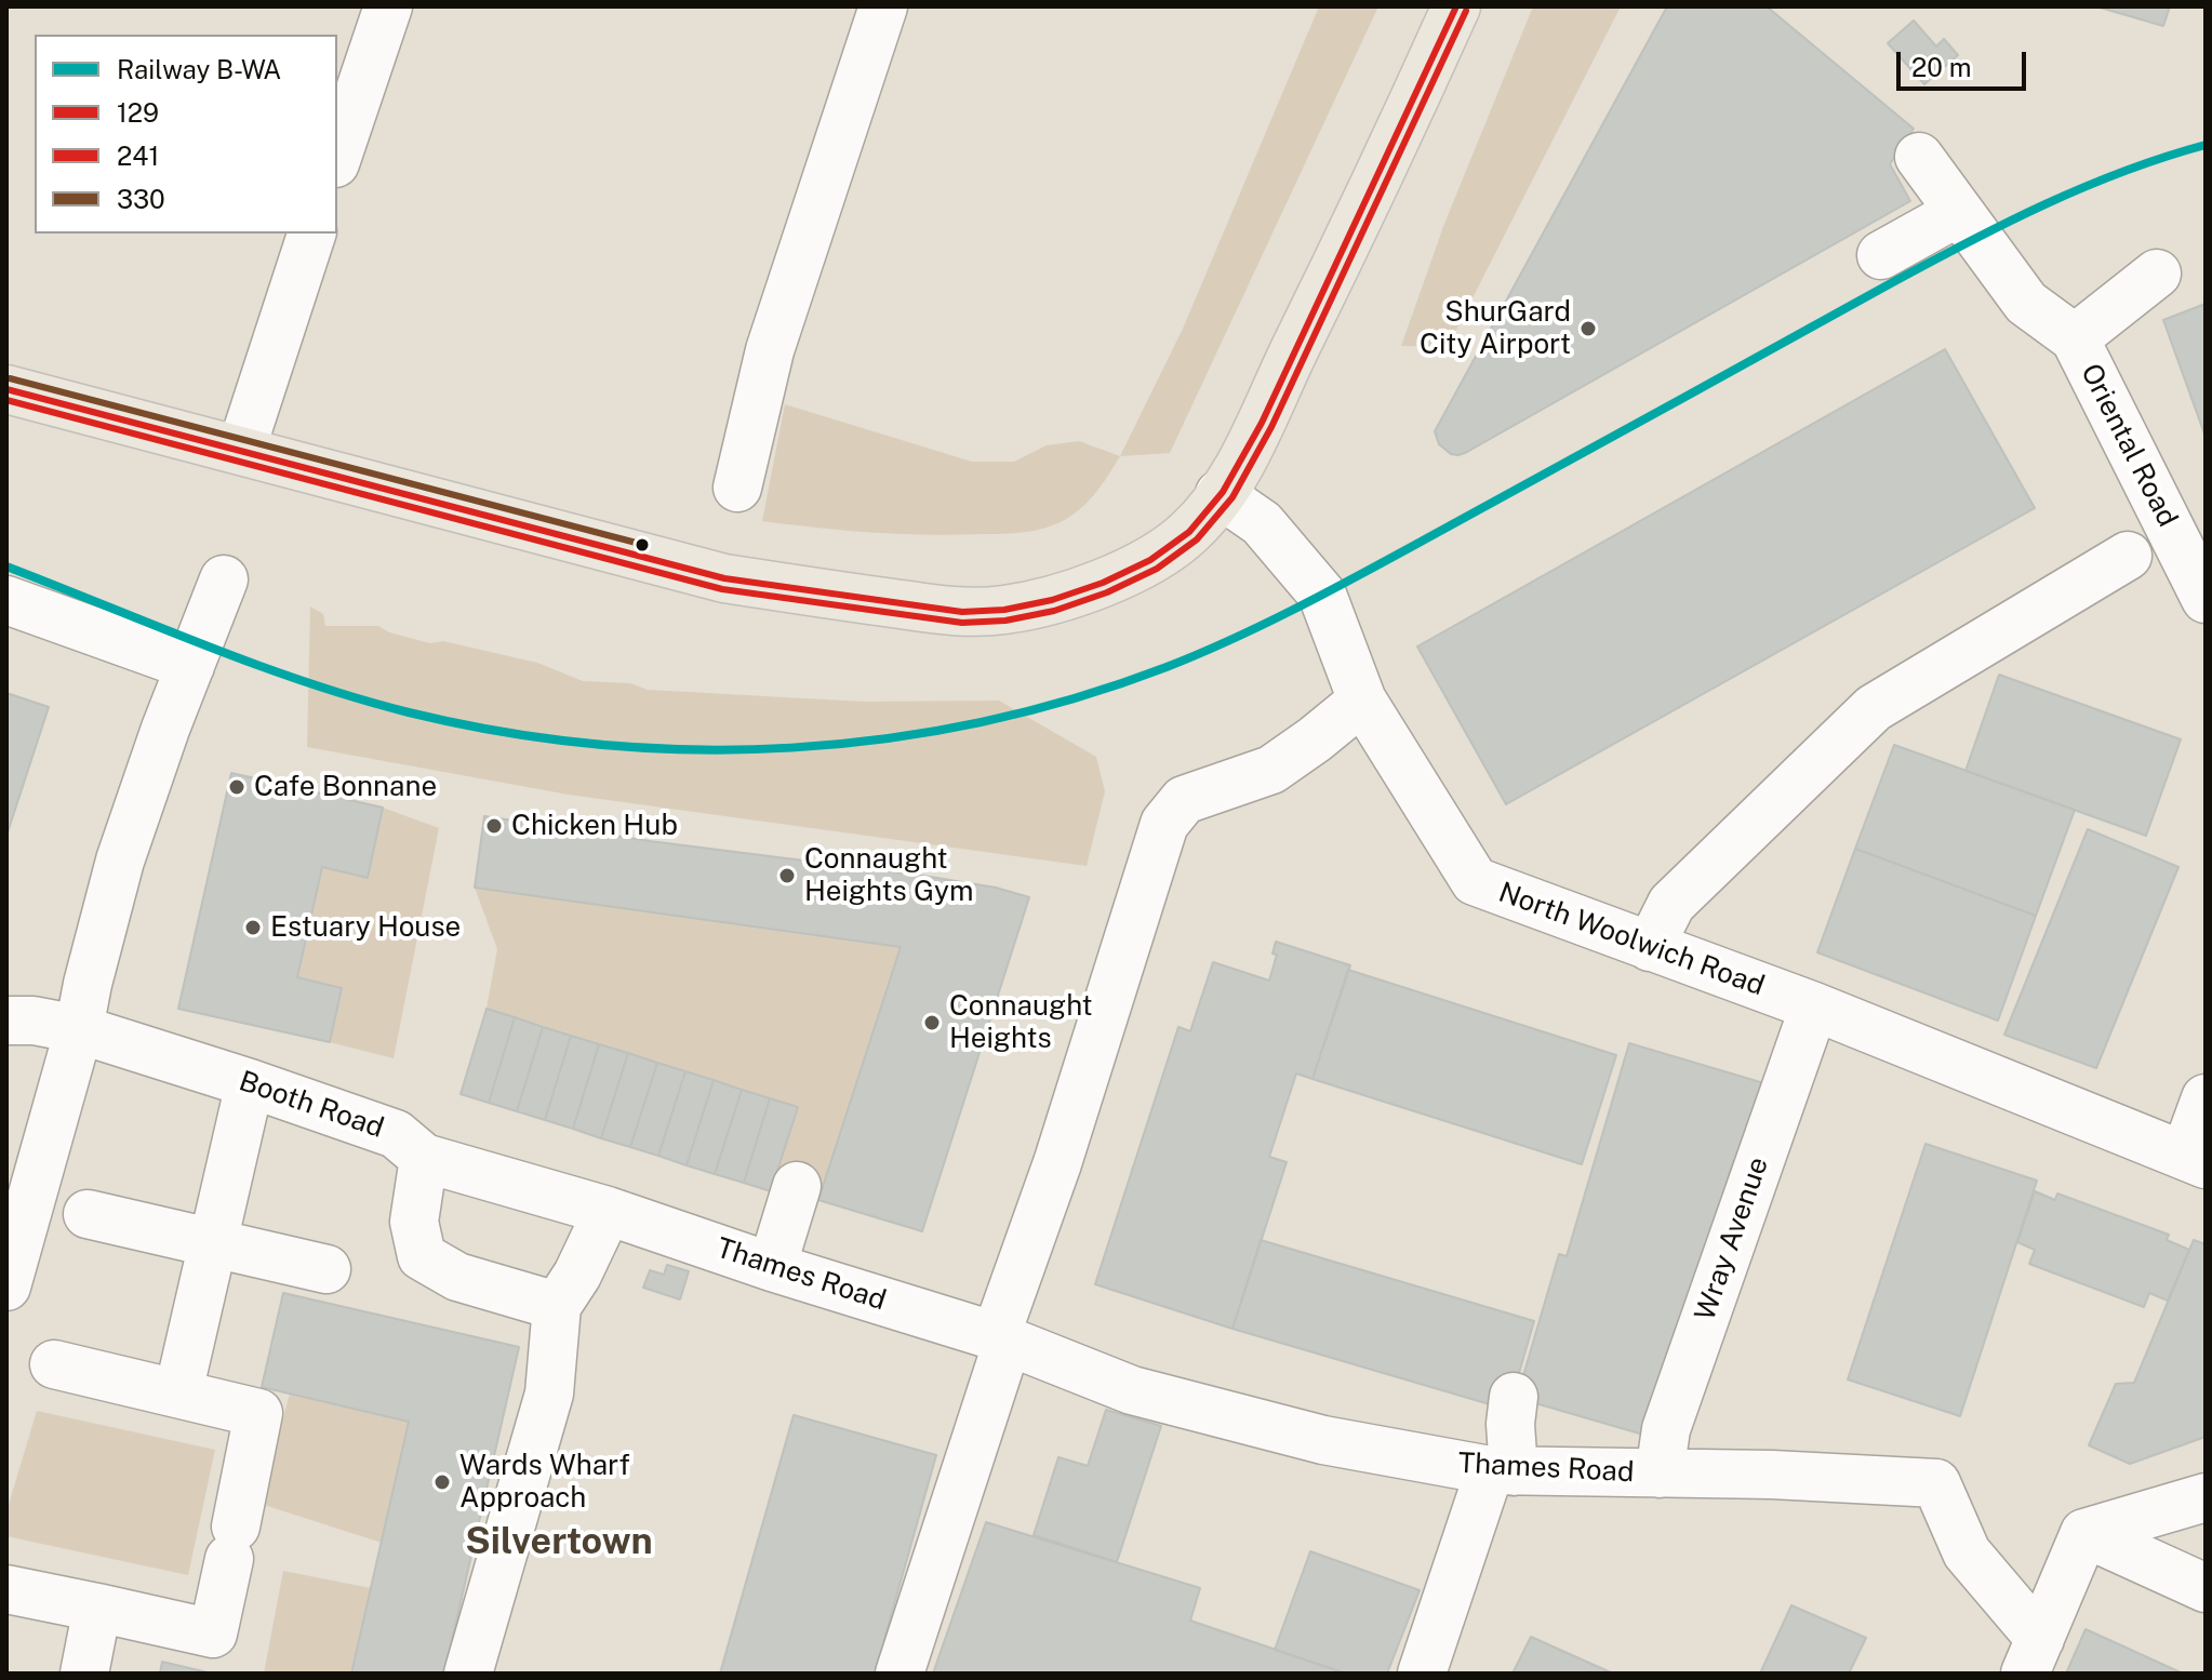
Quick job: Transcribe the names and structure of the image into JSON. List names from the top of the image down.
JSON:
{
  "streets": {
    "street": [
      "Oriental Road",
      "North Woolwich Road",
      "Booth Road",
      "Wray Avenue",
      "Thames Road"
    ]
  },
  "crossings": [
    ["North Woolwich Road", "Wray Avenue"],
    ["Booth Road", "Thames Road"],
    ["Wray Avenue", "Thames Road"]
  ],
  "districts": ["Silvertown"],
  "places": [
    "ShurGard City Airport",
    "Cafe Bonnane",
    "Chicken Hub",
    "Connaught Heights Gym",
    "Estuary House",
    "Connaught Heights",
    "Wards Wharf Approach"
  ],
  "lines": [
    "transit line 129",
    "transit line 241",
    "rail line B-WA",
    "transit line 330"
  ],
  "legend": [
    "Railway B-WA",
    "129",
    "241",
    "330"
  ],
  "scale_bar": "20 m"
}
